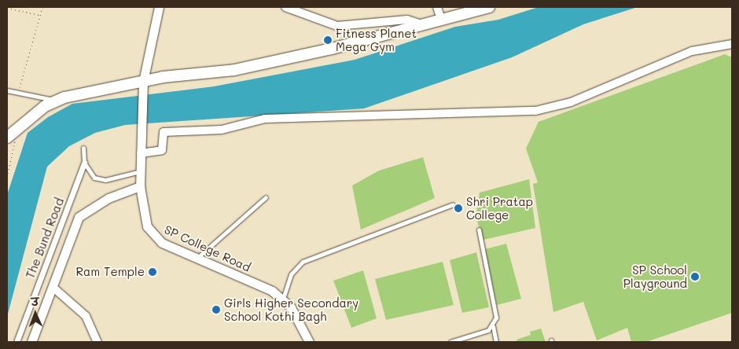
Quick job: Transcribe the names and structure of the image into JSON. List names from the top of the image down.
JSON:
{
  "streets": {
    "street": ["The Bund Road", "SP College Road"]
  },
  "places": [
    "Fitness Planet Mega Gym",
    "Shri Pratap College",
    "Ram Temple",
    "SP School Playground",
    "Girls Higher Secondary School Kothi Bagh"
  ],
  "north": "top"
}
